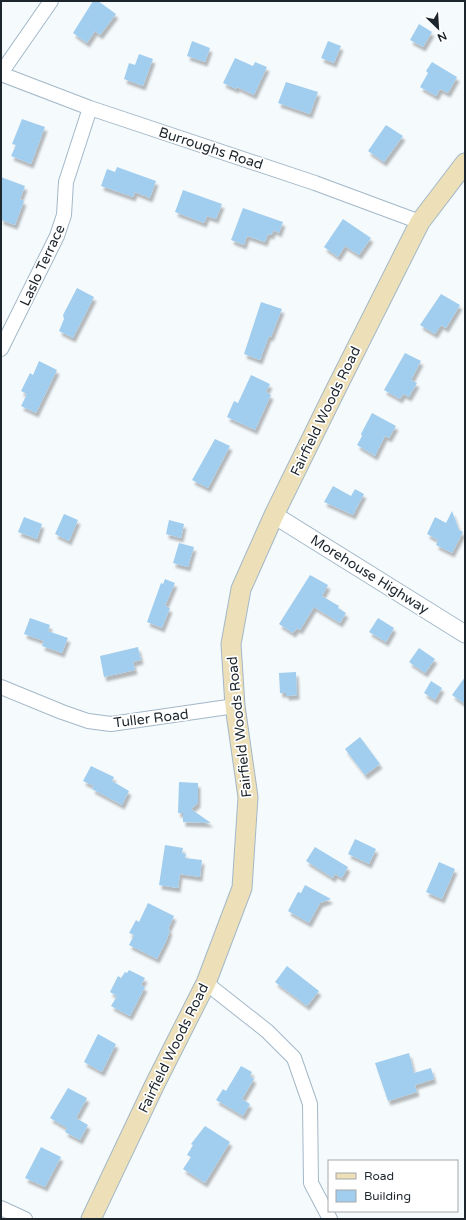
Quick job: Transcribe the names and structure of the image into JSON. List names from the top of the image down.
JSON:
{
  "streets": {
    "main road": ["Fairfield Woods Road"],
    "street": [
      "Burroughs Road",
      "Laslo Terrace",
      "Morehouse Highway",
      "Tuller Road"
    ]
  },
  "crossings": [
    ["Burroughs Road", "Laslo Terrace"],
    ["Burroughs Road", "Fairfield Woods Road"],
    ["Fairfield Woods Road", "Morehouse Highway"],
    ["Fairfield Woods Road", "Tuller Road"]
  ],
  "legend": ["Road", "Building"],
  "north": "bottom right"
}
